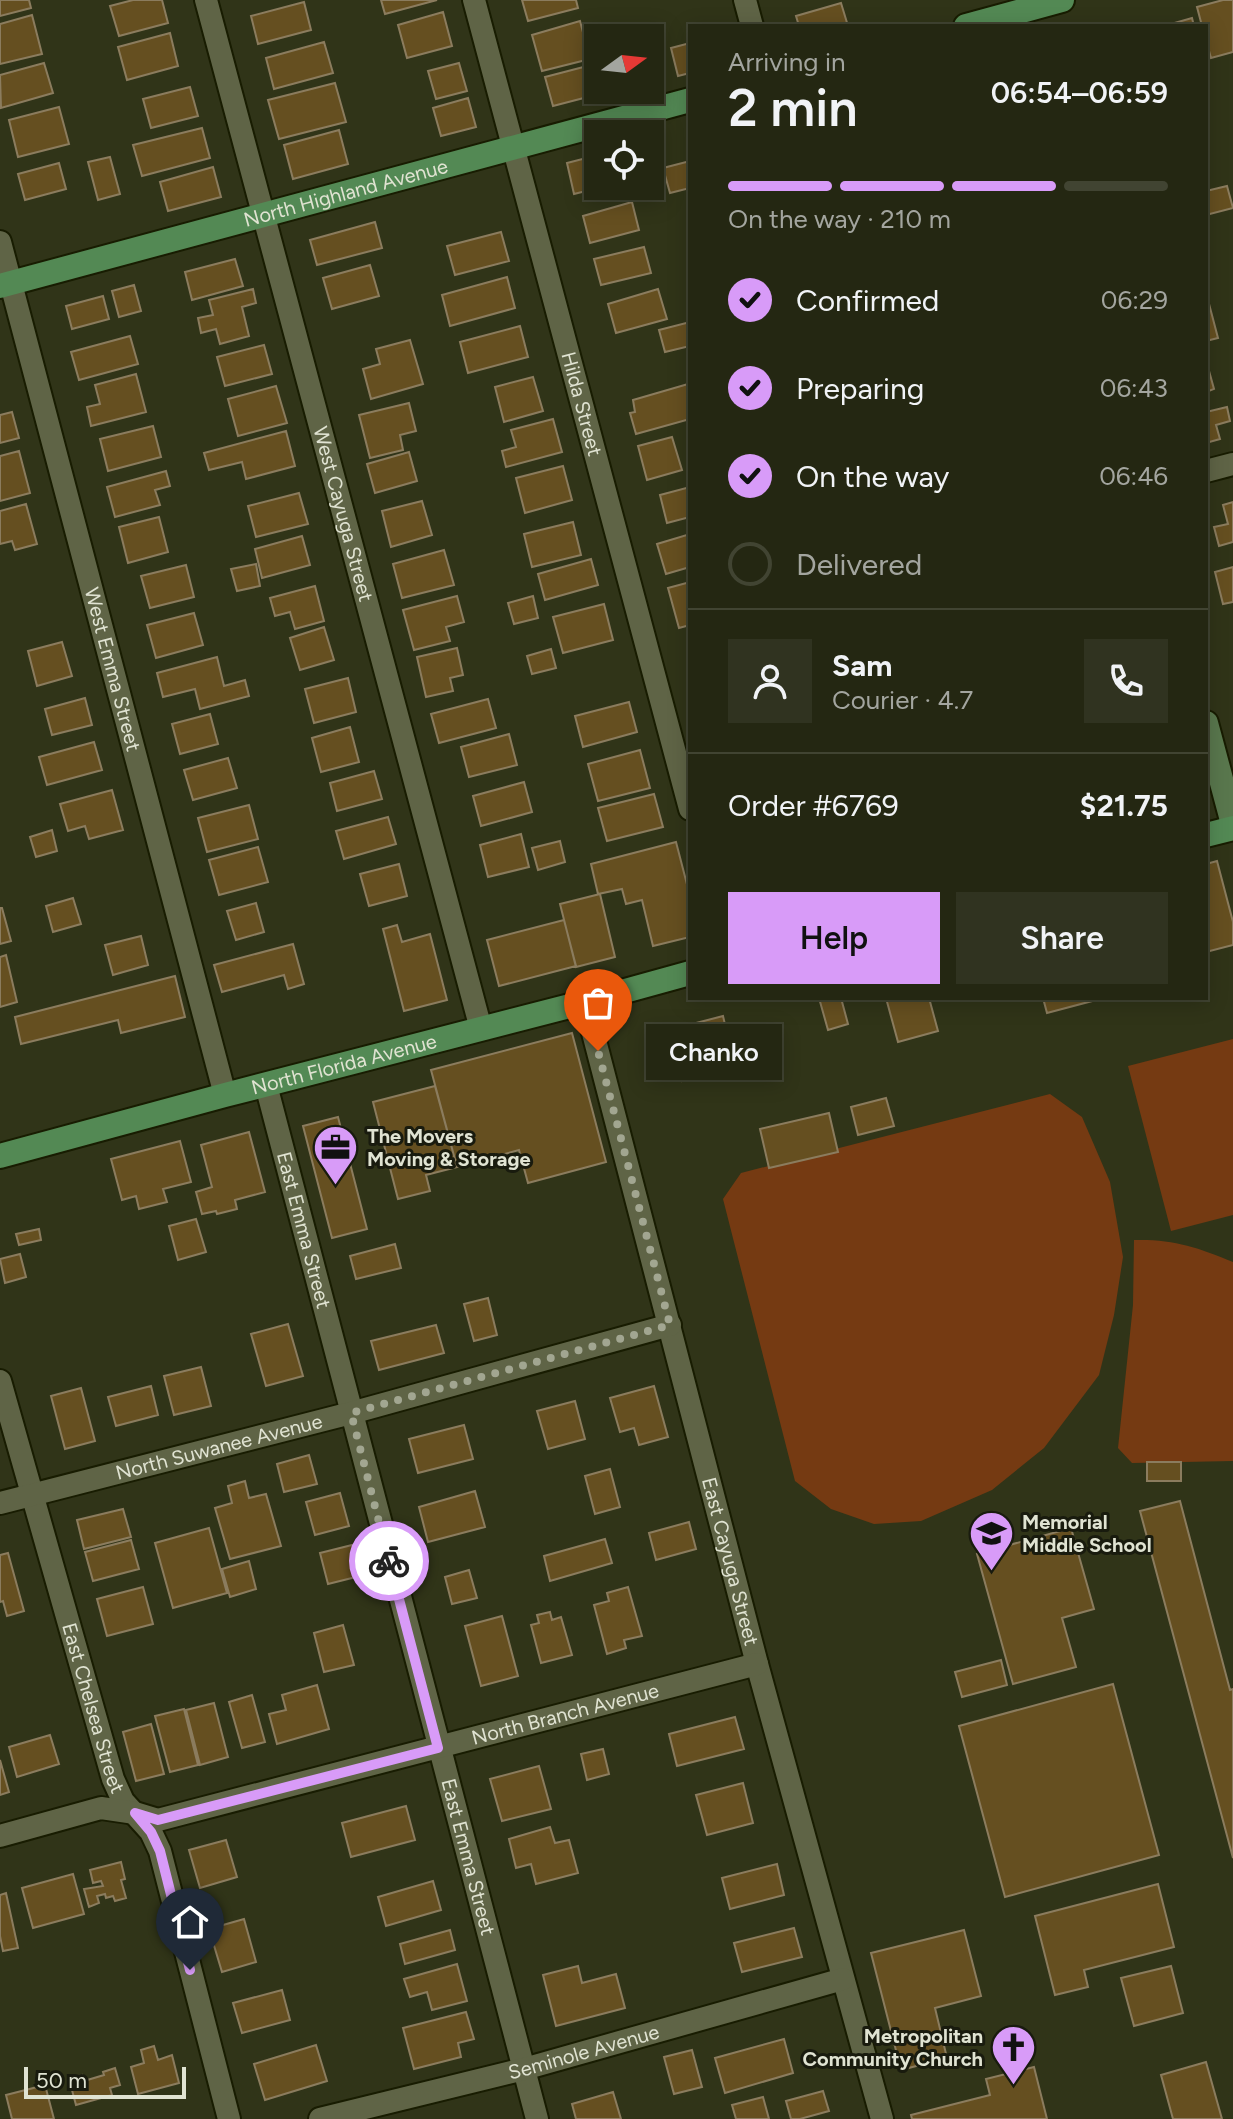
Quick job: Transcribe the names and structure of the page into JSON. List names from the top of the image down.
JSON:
{
  "streets": {
    "main road": ["North Highland Avenue", "North Florida Avenue"],
    "street": [
      "Hilda Street",
      "West Cayuga Street",
      "West Emma Street",
      "East Emma Street",
      "North Suwanee Avenue",
      "East Cayuga Street",
      "East Chelsea Street",
      "North Branch Avenue",
      "Seminole Avenue"
    ]
  },
  "crossings": [
    ["North Highland Avenue", "Hilda Street"],
    ["North Highland Avenue", "West Cayuga Street"],
    ["North Highland Avenue", "West Emma Street"],
    ["West Cayuga Street", "North Florida Avenue"],
    ["West Emma Street", "North Florida Avenue"],
    ["North Florida Avenue", "East Emma Street"],
    ["North Florida Avenue", "East Cayuga Street"],
    ["East Emma Street", "North Suwanee Avenue"],
    ["East Emma Street", "North Branch Avenue"],
    ["East Emma Street", "Seminole Avenue"],
    ["North Suwanee Avenue", "East Cayuga Street"],
    ["North Suwanee Avenue", "East Chelsea Street"],
    ["East Cayuga Street", "North Branch Avenue"],
    ["East Cayuga Street", "Seminole Avenue"],
    ["East Chelsea Street", "North Branch Avenue"]
  ],
  "places": {
    "other": ["Chanko"],
    "office": ["The Movers Moving & Storage"],
    "school or university": ["Memorial Middle School"],
    "church": ["Metropolitan Community Church"]
  },
  "scale_bar": "50 m",
  "north": "right",
  "page": {
    "heading": ["2 min", "Arriving in", "06:54–06:59"],
    "panel": [
      "Sam",
      "Courier · 4.7",
      "Order #6769",
      "$21.75"
    ],
    "bar": "On the way · 210 m",
    "list": [
      ["Confirmed", "06:29"],
      ["Preparing", "06:43"],
      ["On the way", "06:46"],
      "Delivered"
    ],
    "buttons": ["Help", "Share"],
    "bubble": "Chanko",
    "scale": "50 m"
  }
}
